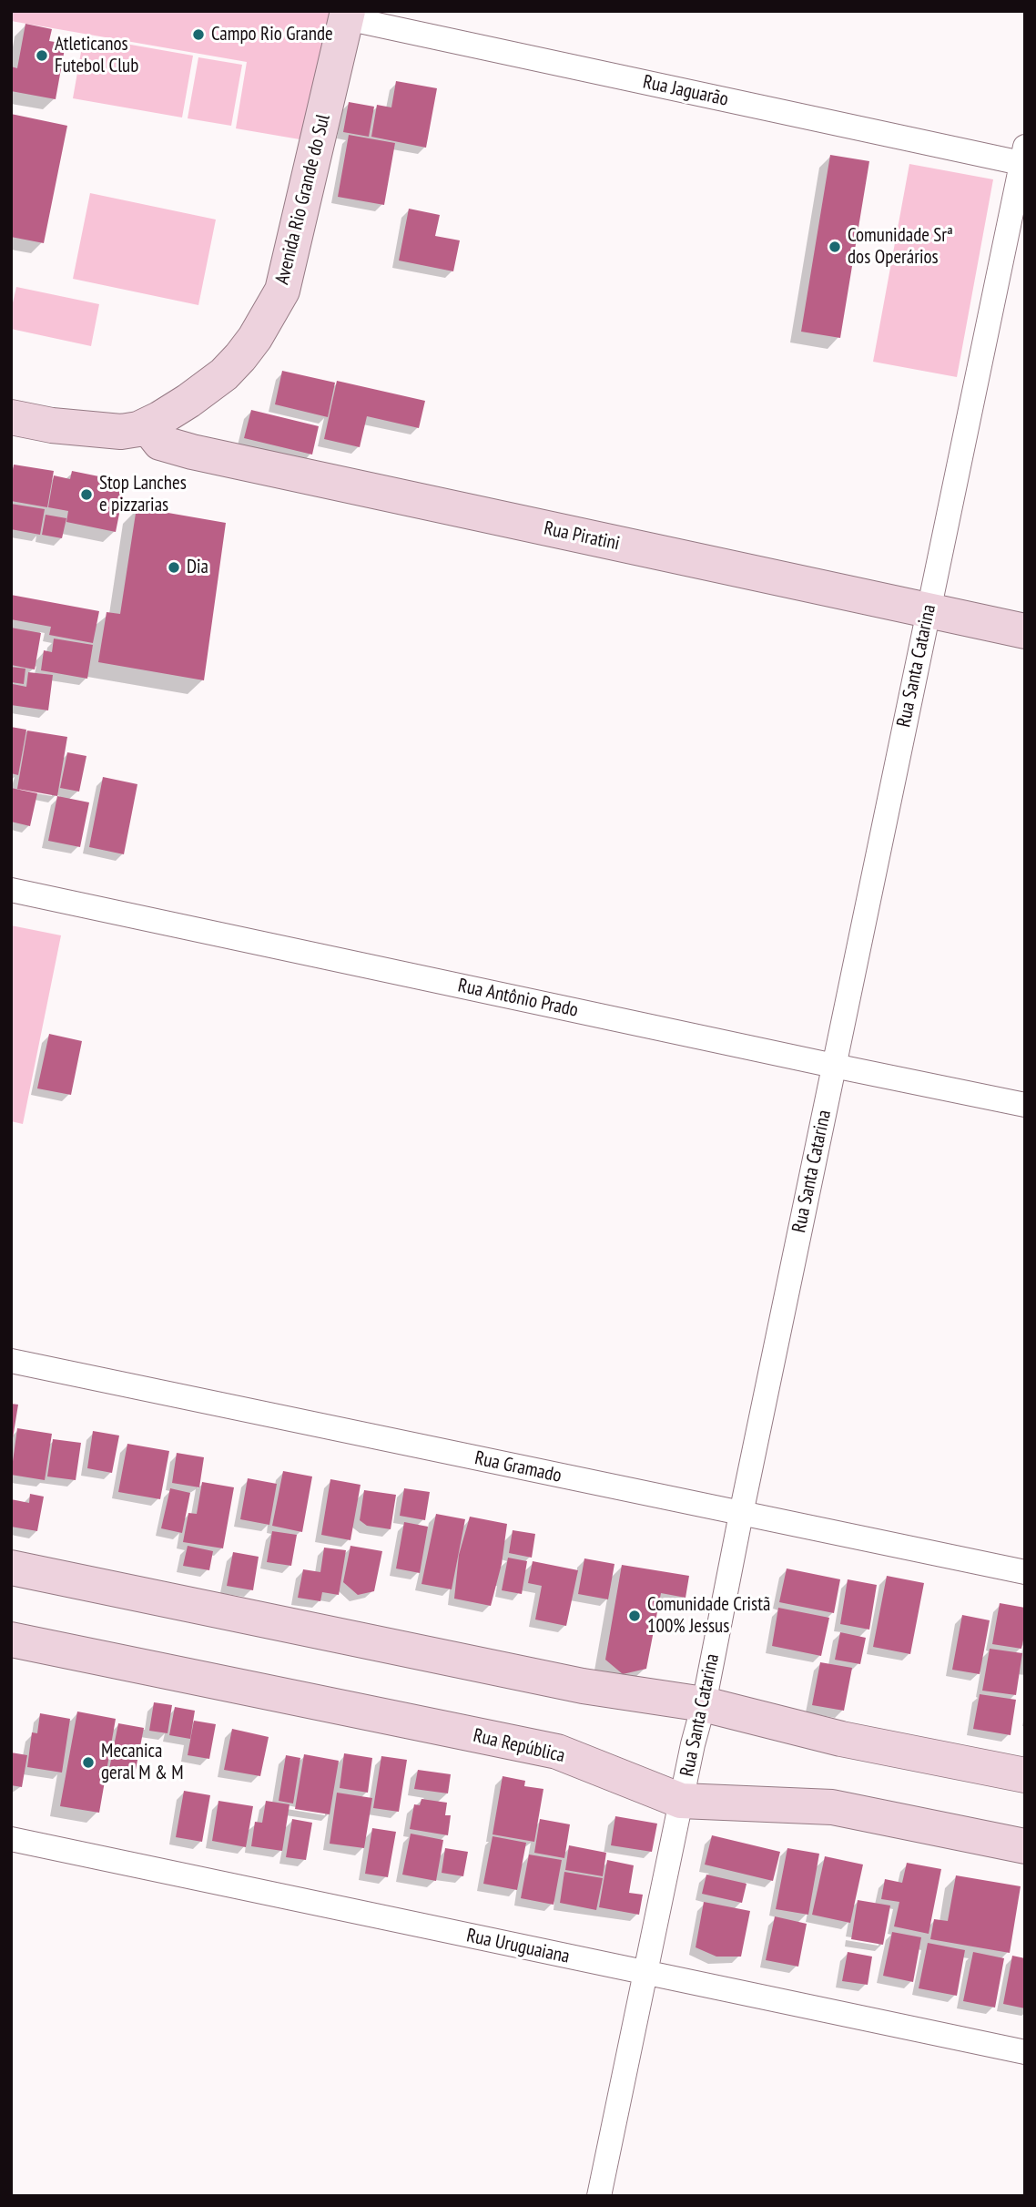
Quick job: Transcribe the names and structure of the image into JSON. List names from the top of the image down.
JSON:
{
  "streets": {
    "street": [
      "Rua Jaguarão",
      "Avenida Rio Grande do Sul",
      "Rua Piratini",
      "Rua Santa Catarina",
      "Rua Antônio Prado",
      "Rua Gramado",
      "Rua República",
      "Rua Uruguaiana"
    ]
  },
  "crossings": [
    ["Rua Jaguarão", "Avenida Rio Grande do Sul"],
    ["Rua Jaguarão", "Rua Santa Catarina"],
    ["Avenida Rio Grande do Sul", "Rua Piratini"],
    ["Rua Piratini", "Rua Santa Catarina"],
    ["Rua Santa Catarina", "Rua Antônio Prado"],
    ["Rua Santa Catarina", "Rua Gramado"],
    ["Rua Santa Catarina", "Rua República"],
    ["Rua Santa Catarina", "Rua Uruguaiana"]
  ],
  "places": [
    "Campo Rio Grande",
    "Atleticanos Futebol Club",
    "Comunidade Srª dos Operários",
    "Stop Lanches e pizzarias",
    "Dia",
    "Comunidade Cristã 100% Jessus",
    "Mecanica geral M & M"
  ]
}
